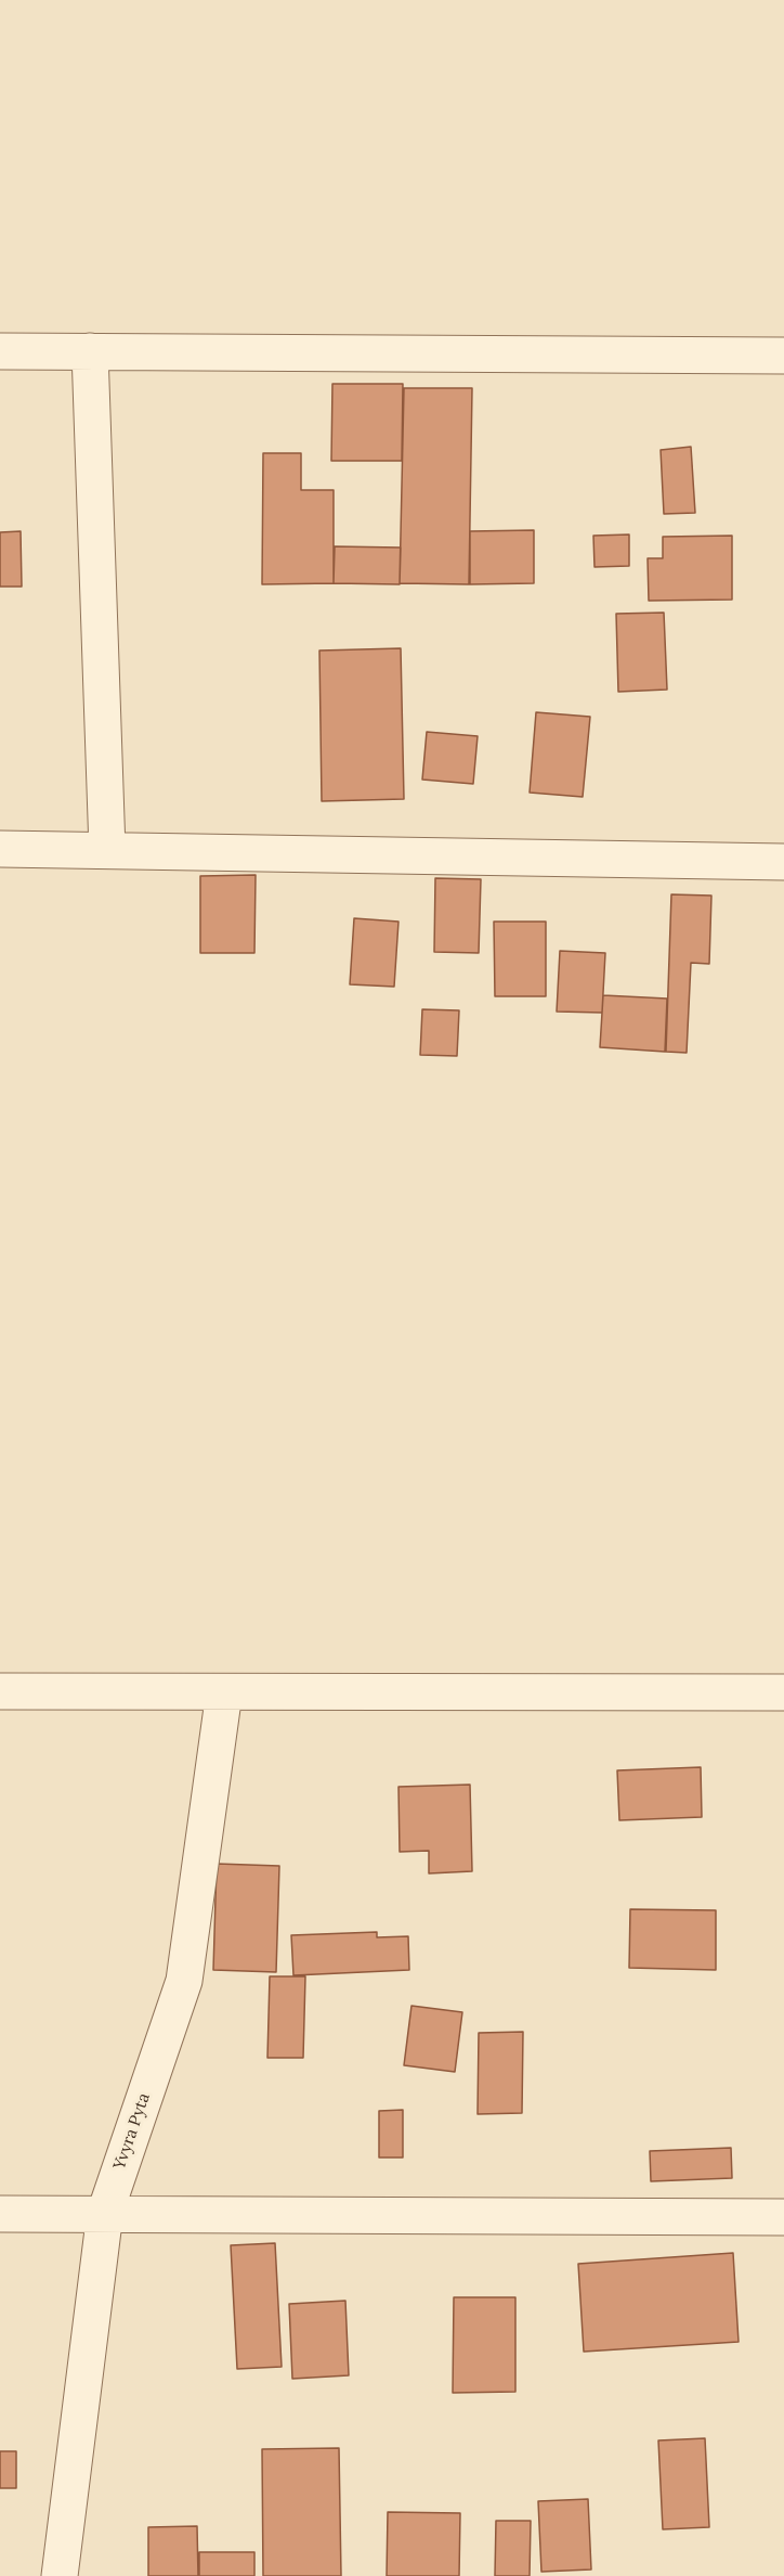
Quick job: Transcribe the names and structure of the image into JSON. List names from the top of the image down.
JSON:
{
  "streets": {
    "street": ["Yvyra Pyta"]
  }
}
